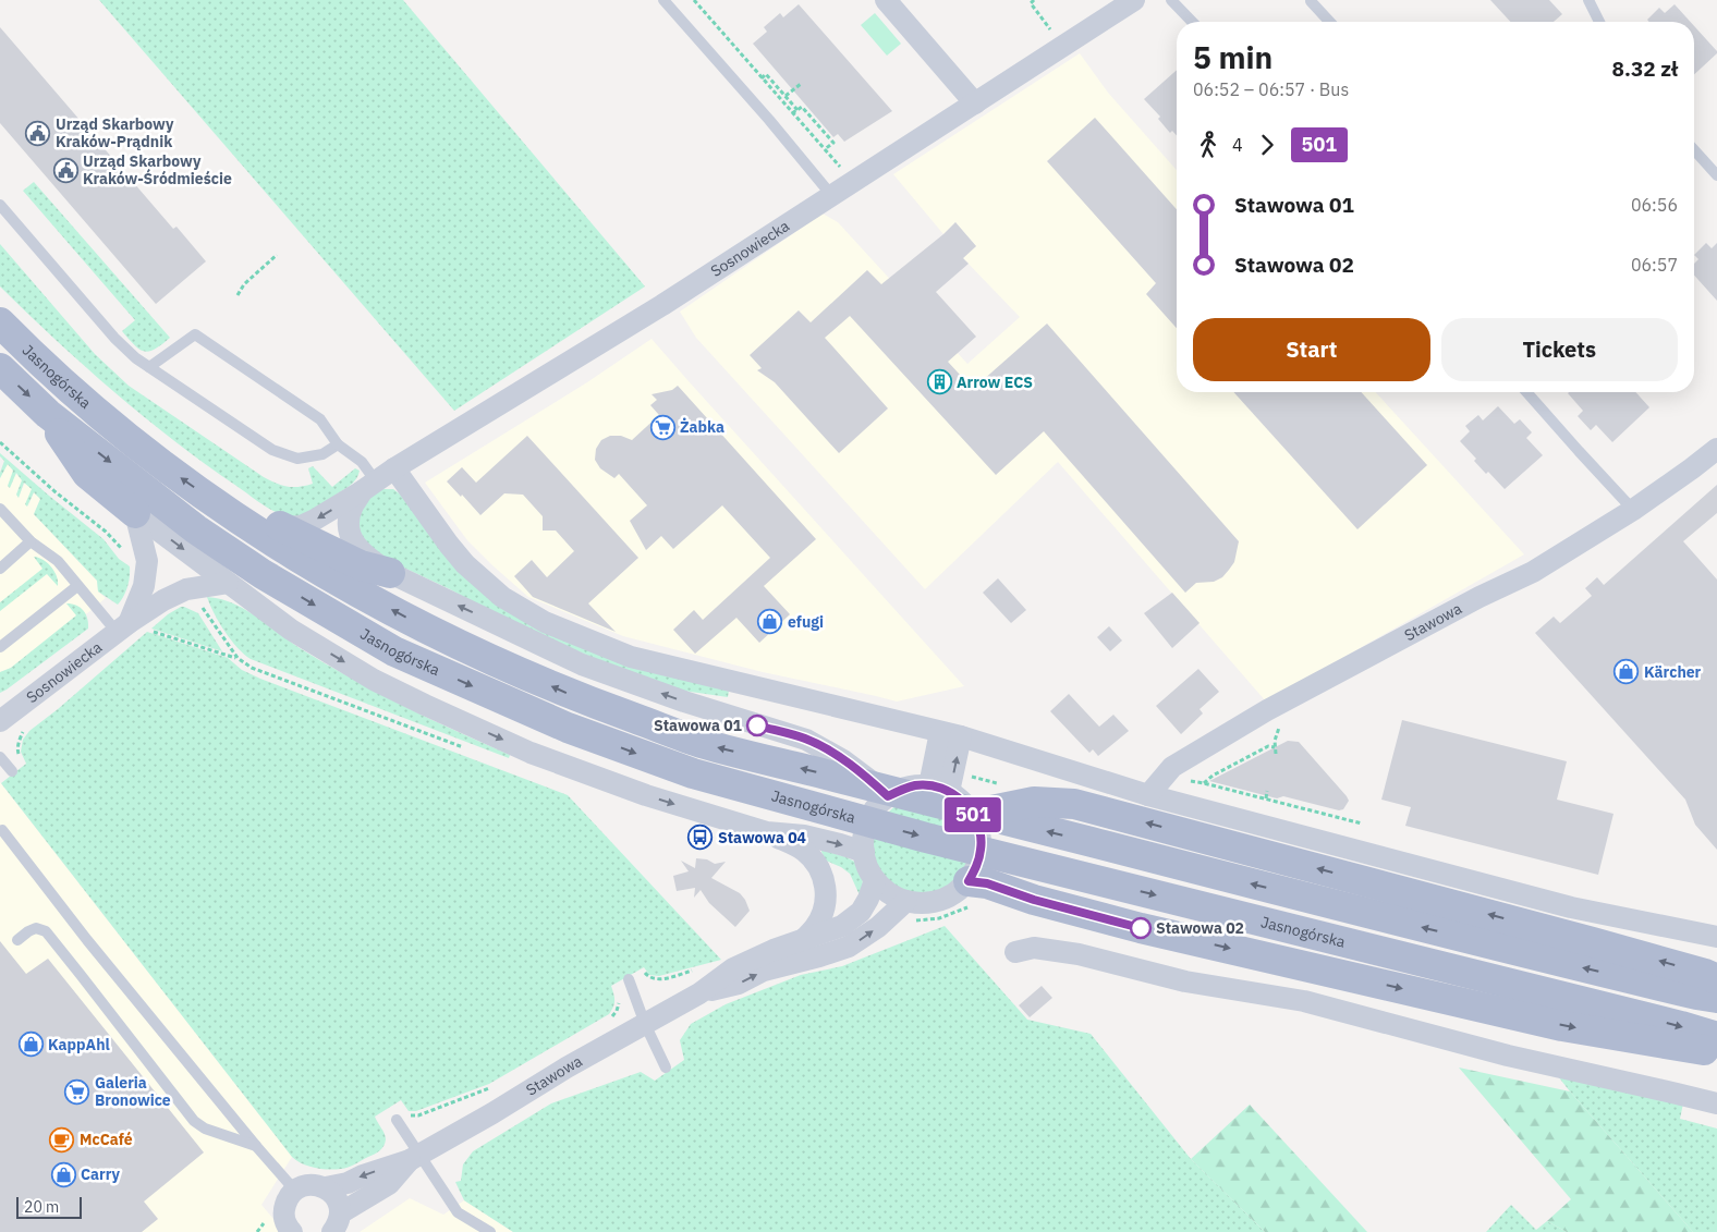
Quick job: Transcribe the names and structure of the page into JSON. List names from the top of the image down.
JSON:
{
  "streets": {
    "main road": ["Jasnogórska"],
    "street": ["Sosnowiecka", "Stawowa"]
  },
  "crossings": [
    ["Sosnowiecka", "Jasnogórska"],
    ["Jasnogórska", "Stawowa"]
  ],
  "places": {
    "public building": ["Urząd Skarbowy Kraków-Prądnik", "Urząd Skarbowy Kraków-Śródmieście"],
    "building": ["Arrow ECS"],
    "supermarket": ["Żabka", "Galeria Bronowice"],
    "shop": [
      "efugi",
      "Kärcher",
      "KappAhl",
      "Carry"
    ],
    "other": ["Stawowa 01", "Stawowa 02"],
    "bus stop": ["Stawowa 04"],
    "cafe": ["McCafé"]
  },
  "lines": ["bus line 501"],
  "scale_bar": "20 m",
  "page": {
    "on_map": "501",
    "heading": ["5 min", "06:52 – 06:57 · Bus", "8.32 zł"],
    "legs": ["4", "501"],
    "list": [
      {
        "name": "Stawowa 01",
        "value": "06:56"
      },
      {
        "name": "Stawowa 02",
        "value": "06:57"
      }
    ],
    "buttons": ["Start", "Tickets"],
    "scale": "20 m"
  }
}
